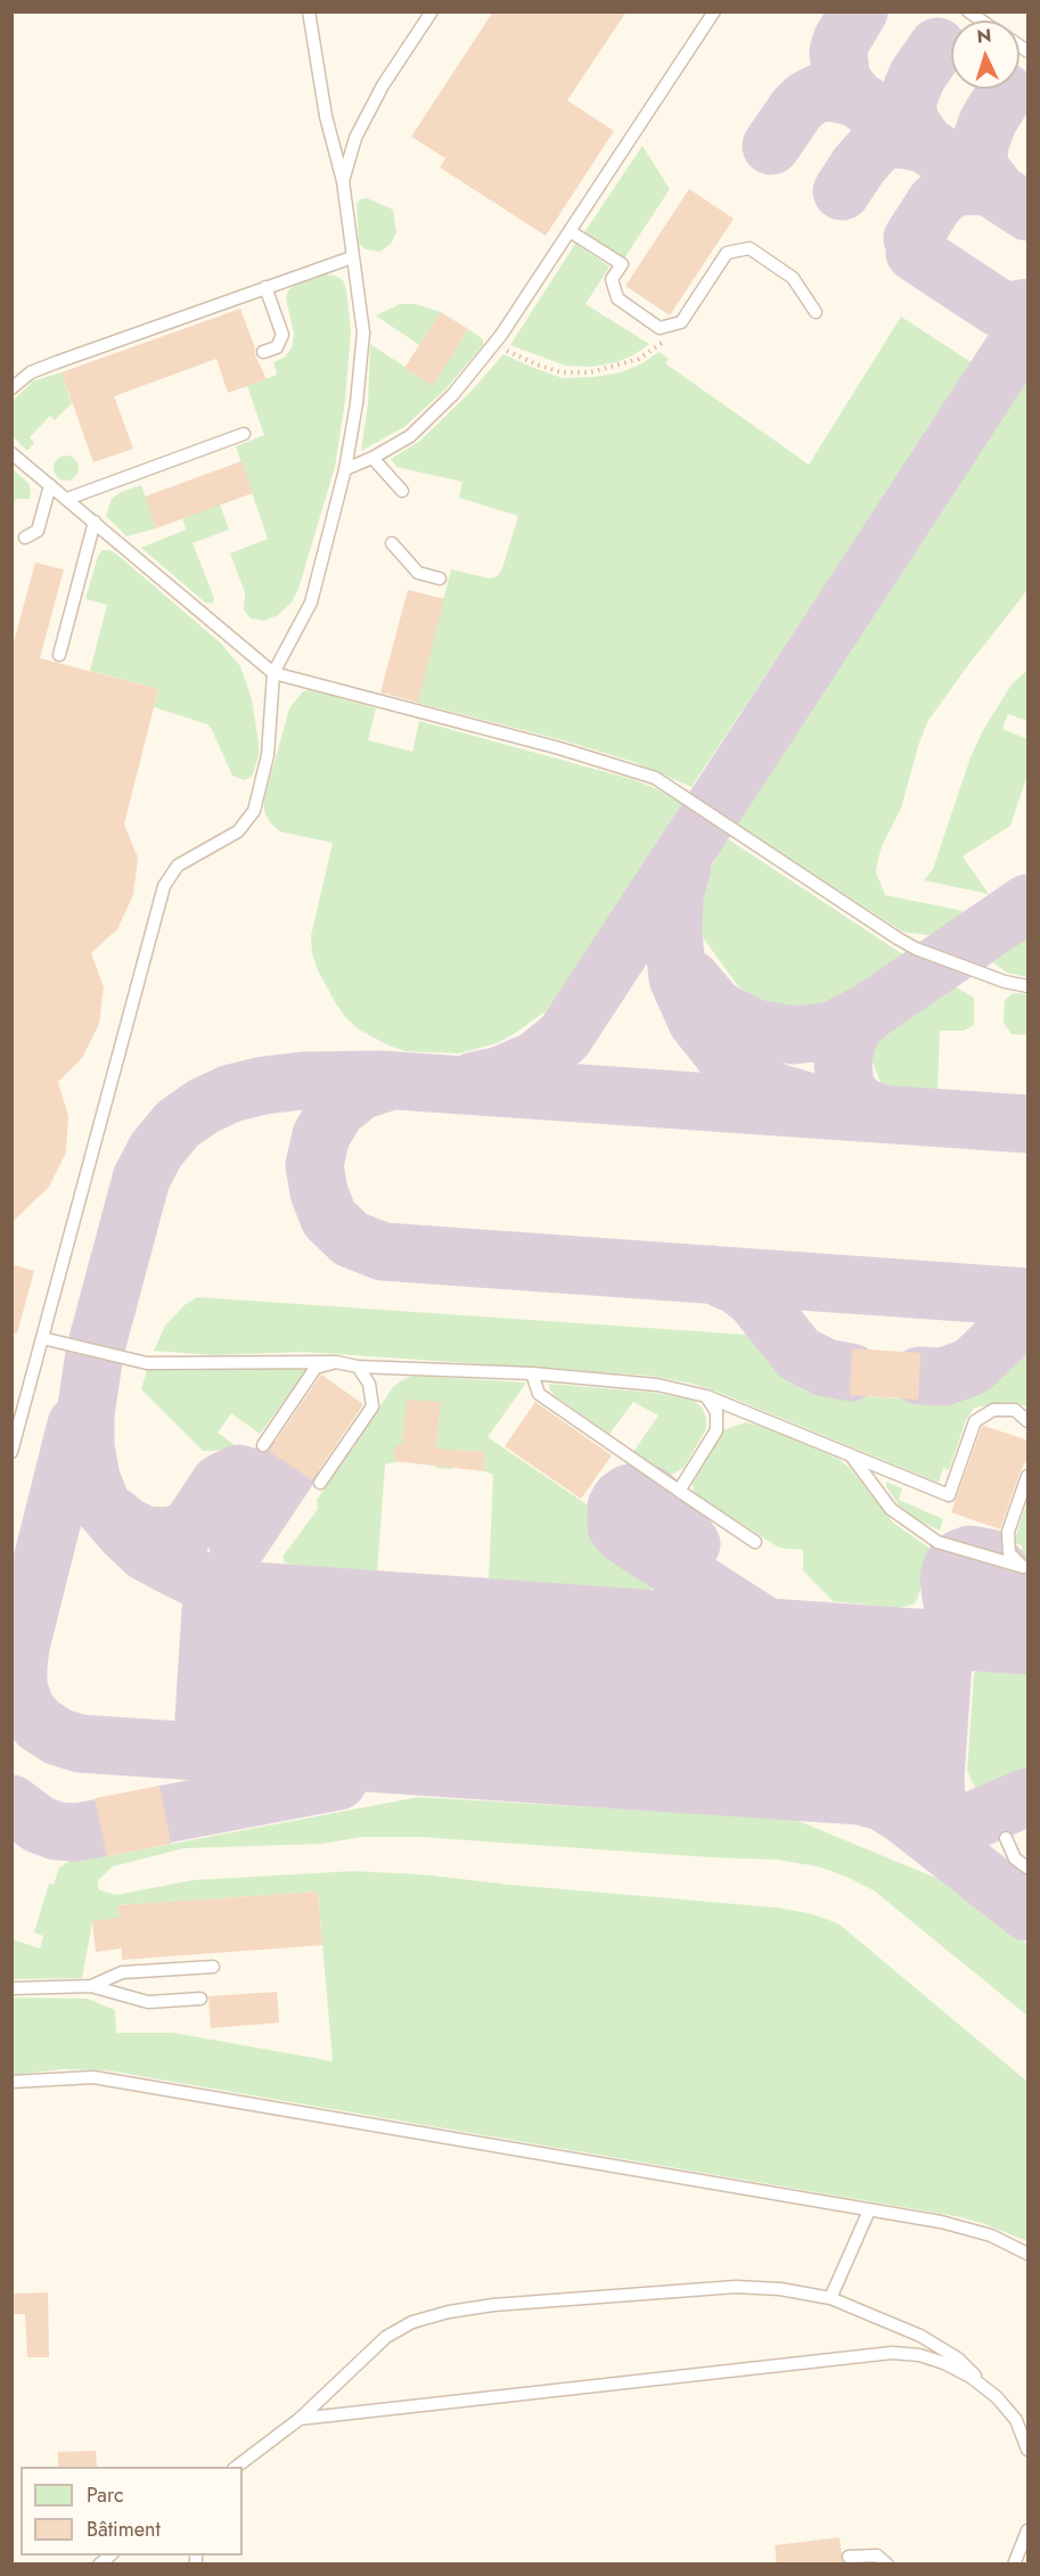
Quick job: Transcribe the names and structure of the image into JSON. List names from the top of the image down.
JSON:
{
  "legend": ["Parc", "Bâtiment"],
  "north": "top"
}
